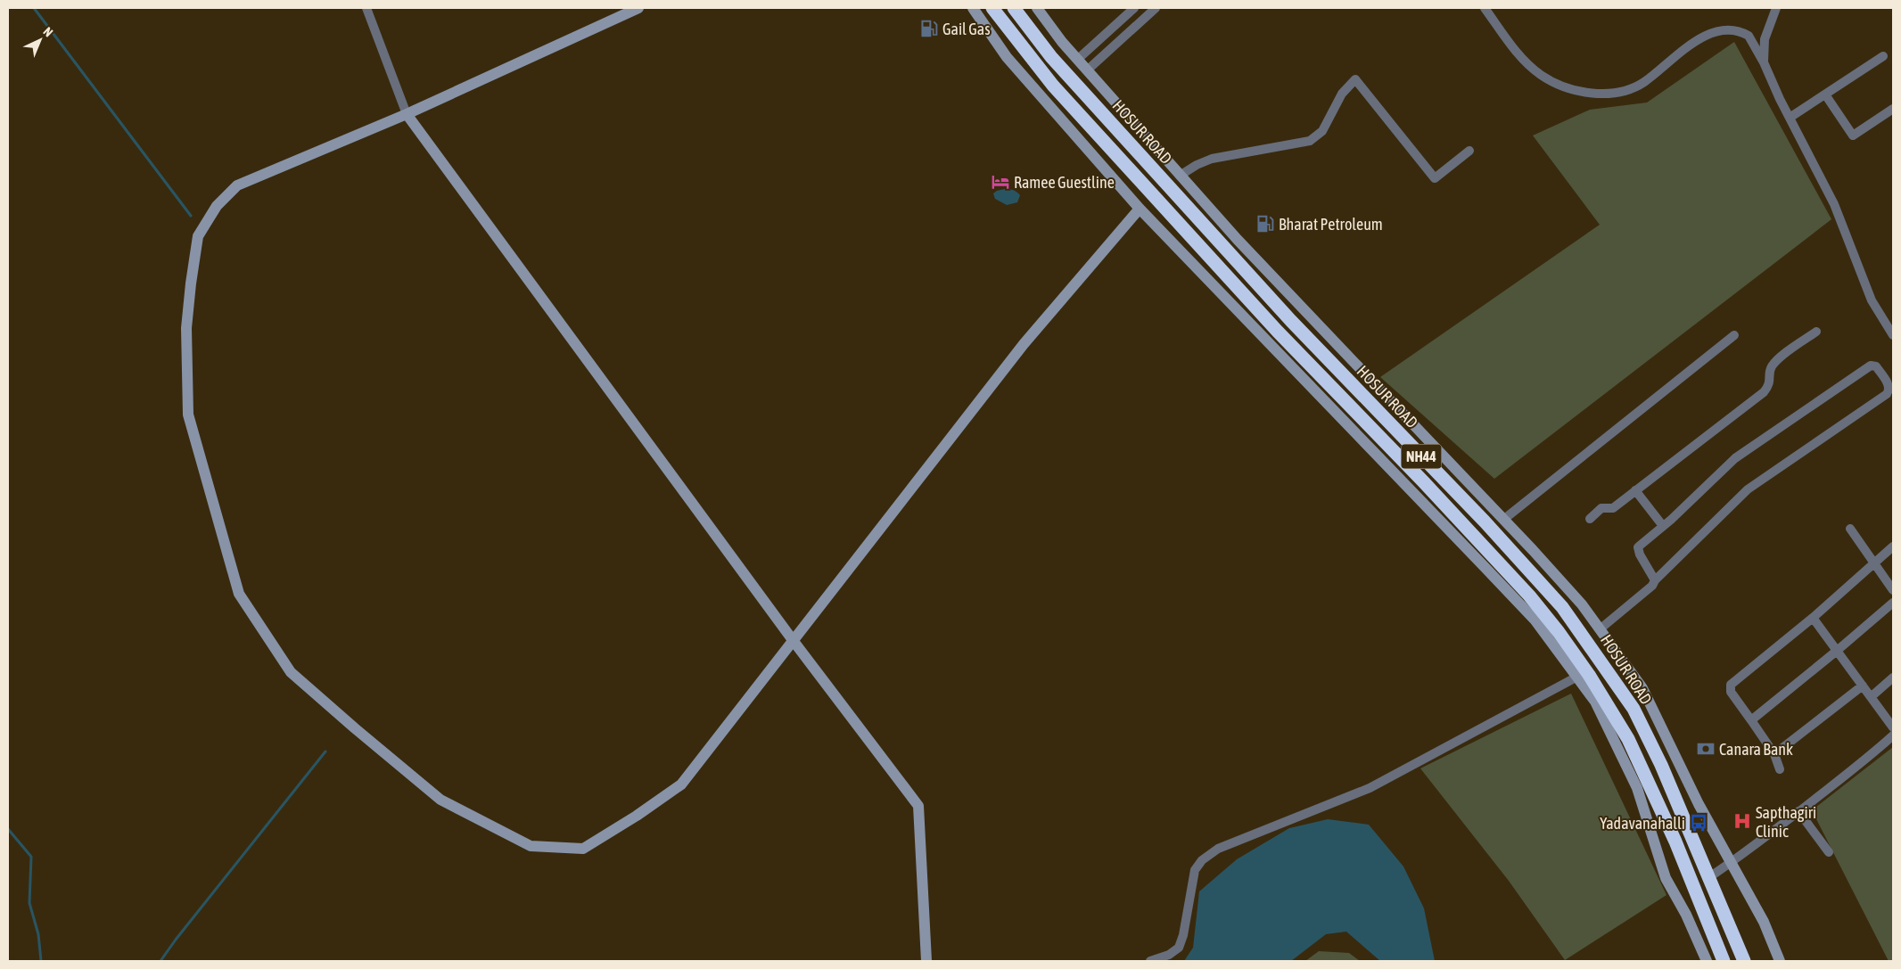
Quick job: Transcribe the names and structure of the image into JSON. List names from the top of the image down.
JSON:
{
  "streets": {
    "highway": ["HOSUR ROAD", "NH44"]
  },
  "places": {
    "fuel station": ["Gail Gas", "Bharat Petroleum"],
    "hotel": ["Ramee Guestline"],
    "bank": ["Canara Bank"],
    "hospital": ["Sapthagiri Clinic"],
    "bus stop": ["Yadavanahalli"]
  },
  "north": "top right"
}
